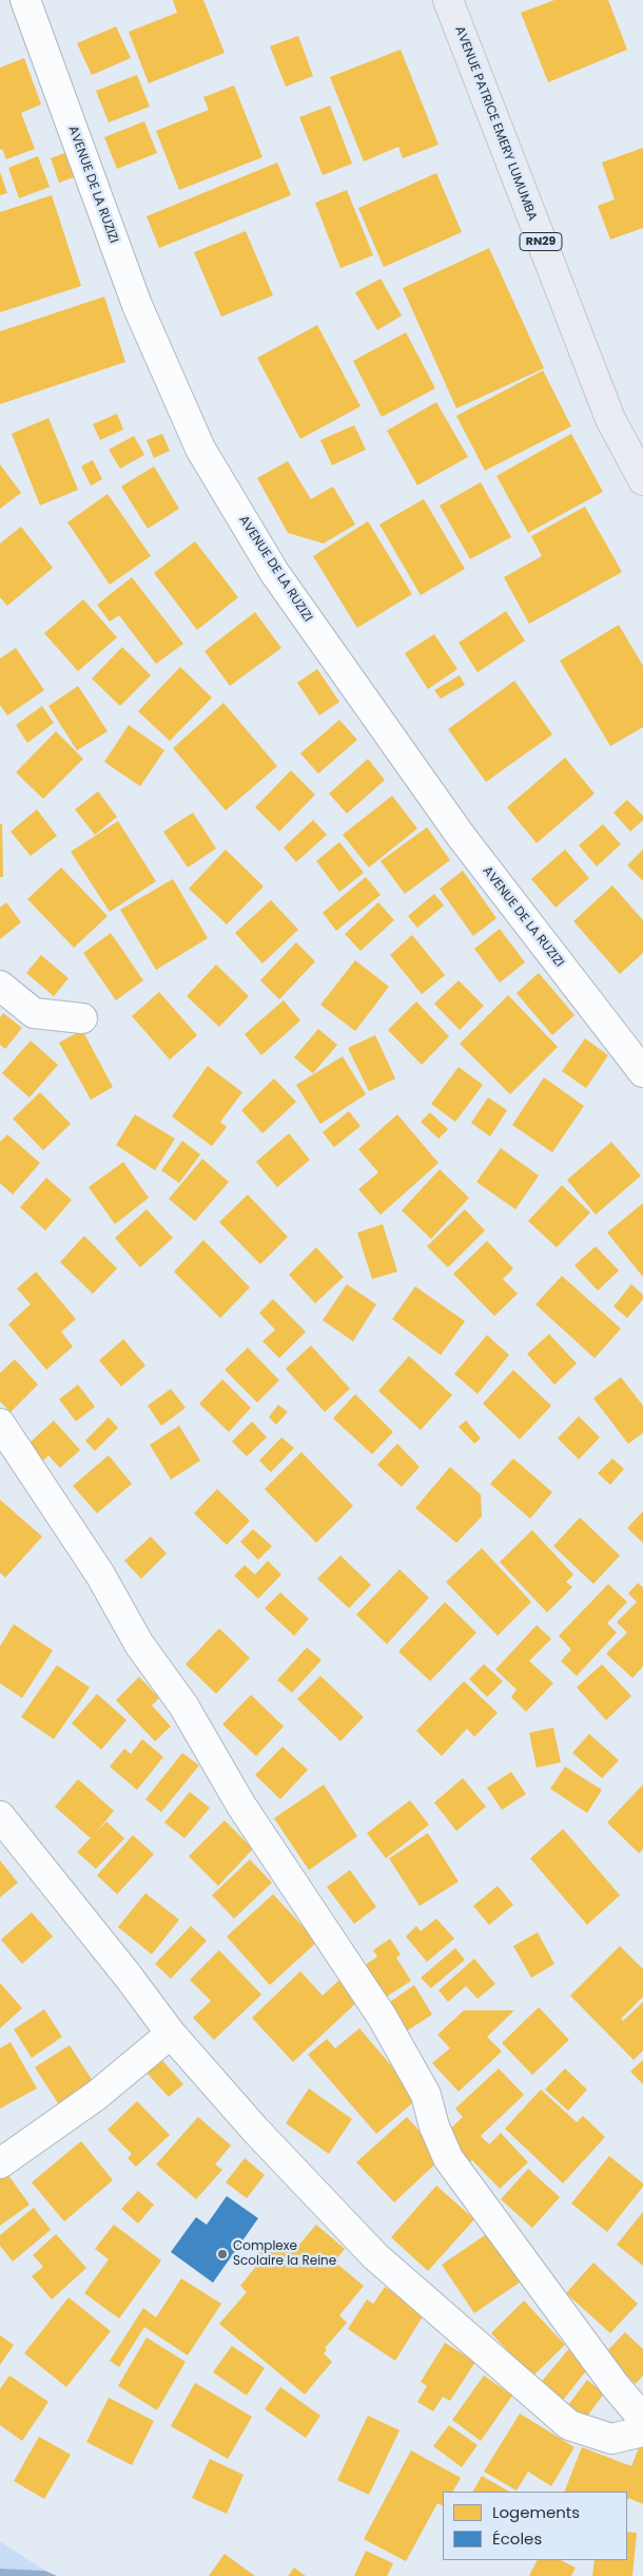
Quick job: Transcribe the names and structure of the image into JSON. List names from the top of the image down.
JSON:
{
  "streets": {
    "main road": ["AVENUE PATRICE EMERY LUMUMBA", "RN29"],
    "street": ["AVENUE DE LA RUZIZI"]
  },
  "places": ["Complexe Scolaire la Reine"],
  "legend": ["Logements", "Écoles"]
}
